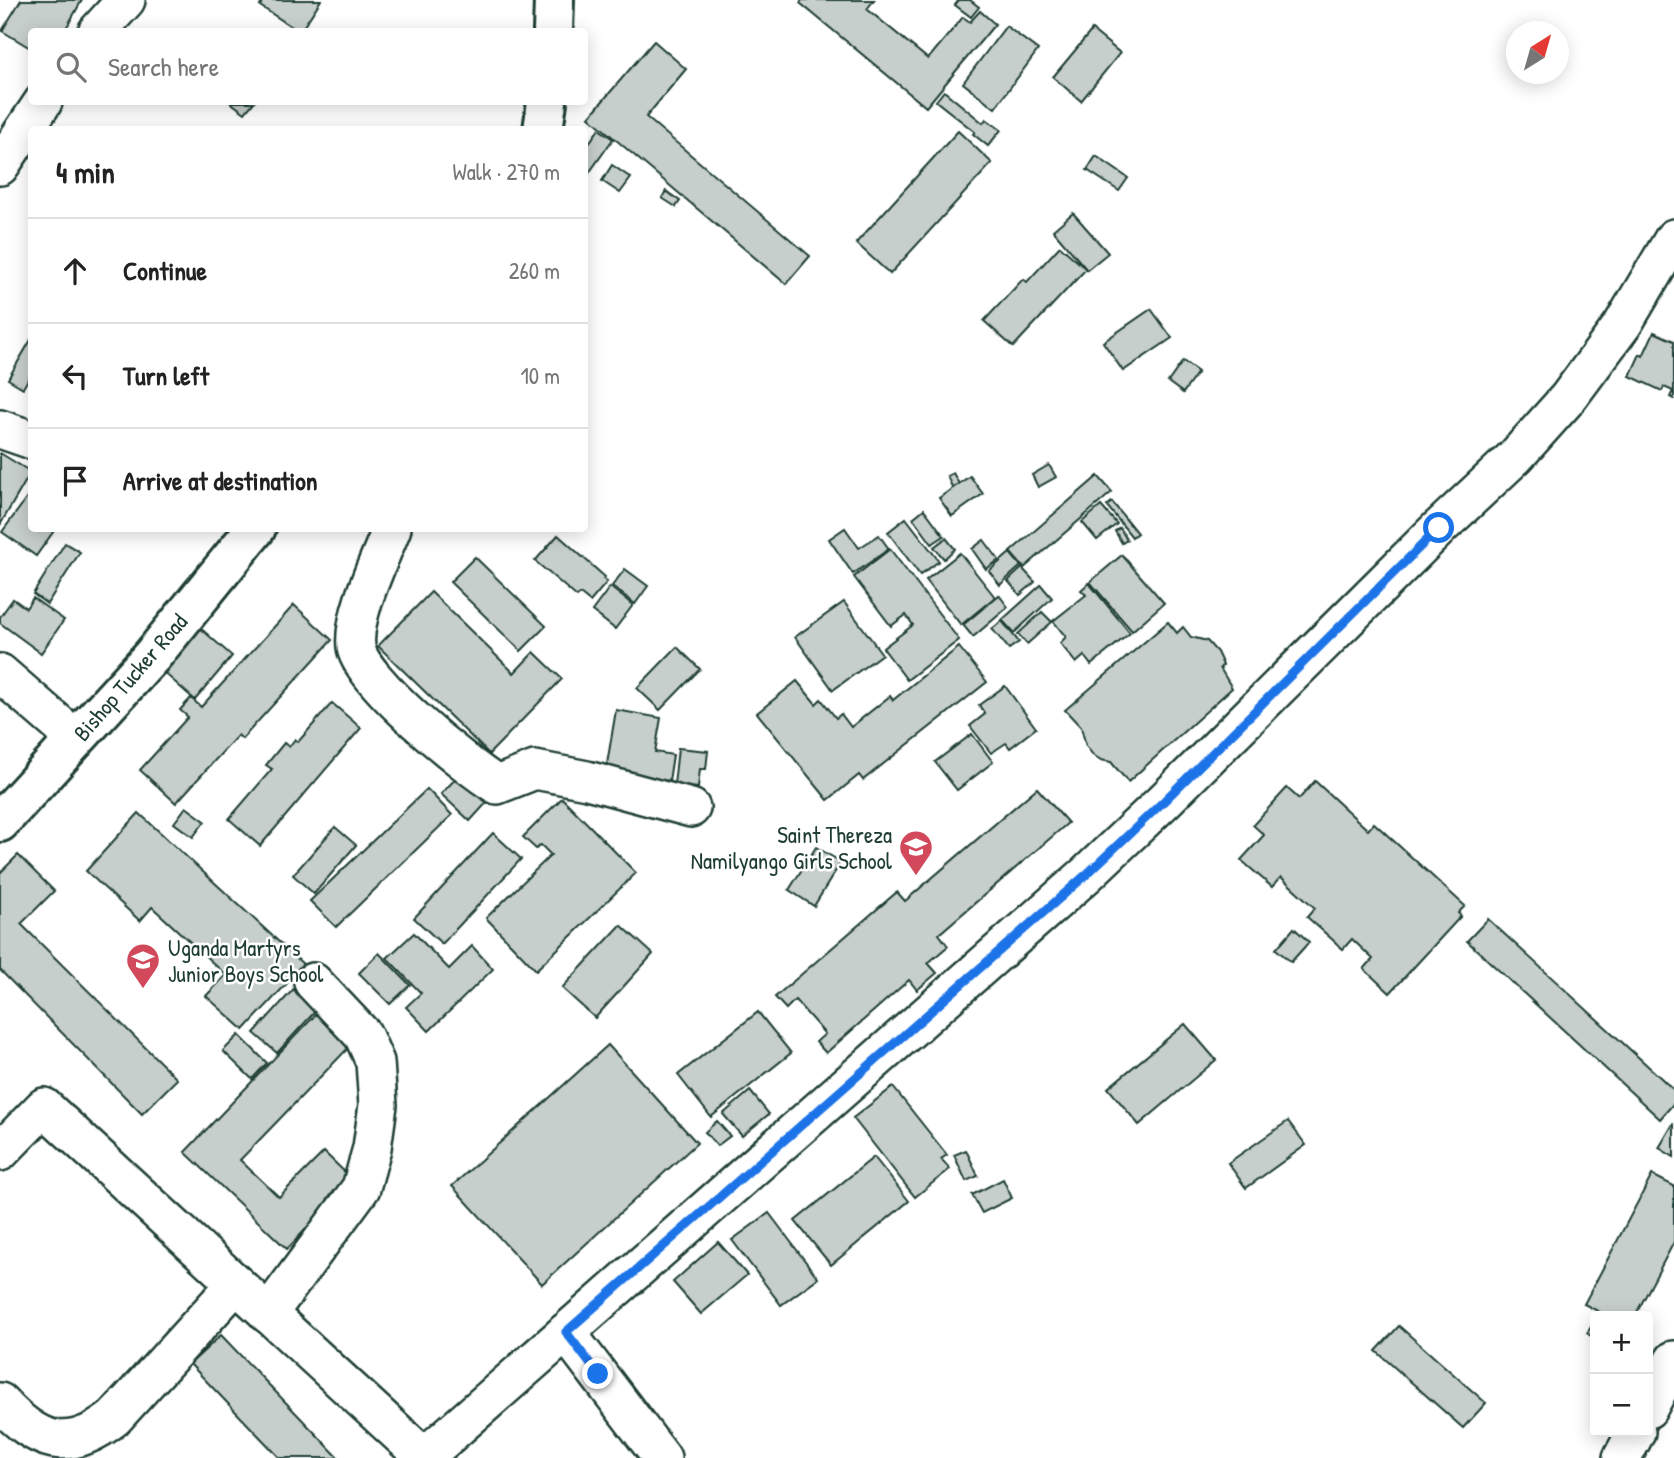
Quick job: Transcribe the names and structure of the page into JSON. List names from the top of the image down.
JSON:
{
  "streets": {
    "main road": ["Bishop Tucker Road"]
  },
  "places": {
    "school or university": ["Saint Thereza Namilyango Girls School", "Uganda Martyrs Junior Boys School"]
  },
  "north": "top right",
  "page": {
    "search": "Search here",
    "heading": ["4 min", "Walk · 270 m"],
    "list": [
      ["Continue", "260 m"],
      ["Turn left", "10 m"],
      "Arrive at destination"
    ],
    "map_buttons": ["+", "−"]
  }
}
